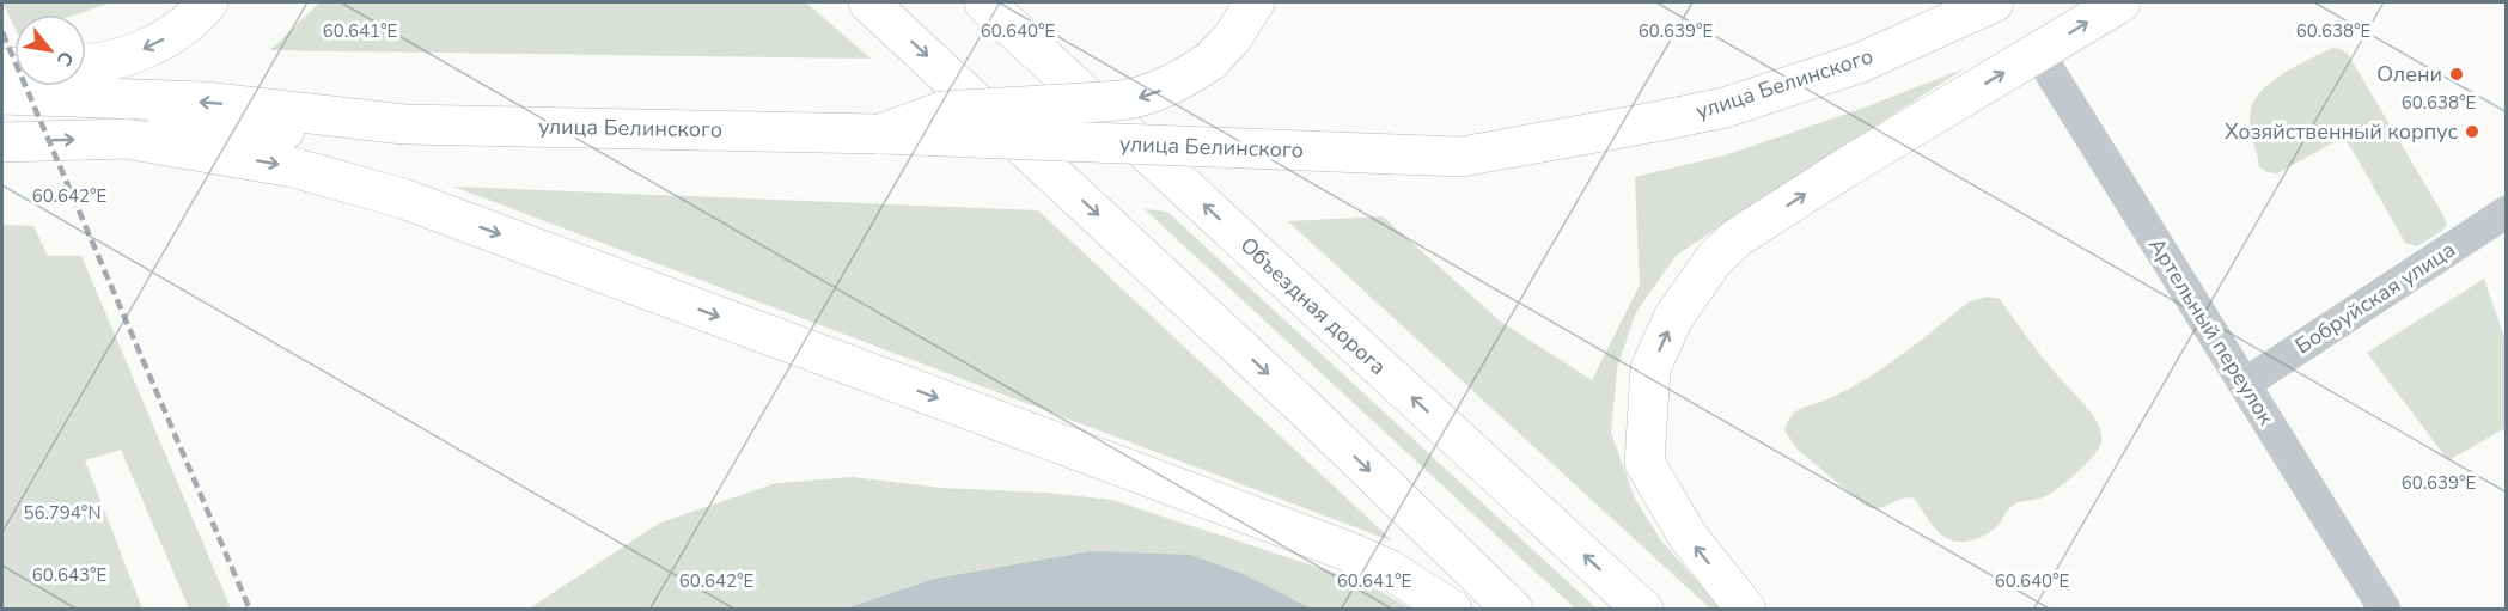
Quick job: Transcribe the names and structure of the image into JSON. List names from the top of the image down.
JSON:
{
  "streets": {
    "main road": ["улица Белинского", "Объездная дорога"],
    "street": ["Бобруйская улица", "Артельный переулок"]
  },
  "crossings": [
    ["Бобруйская улица", "Артельный переулок"]
  ],
  "places": ["Олени", "Хозяйственный корпус"],
  "north": "bottom right",
  "coordinates": [
    "60.641°E",
    "60.640°E",
    "60.639°E",
    "60.638°E",
    "60.642°E",
    "56.794°N",
    "60.643°E"
  ]
}
